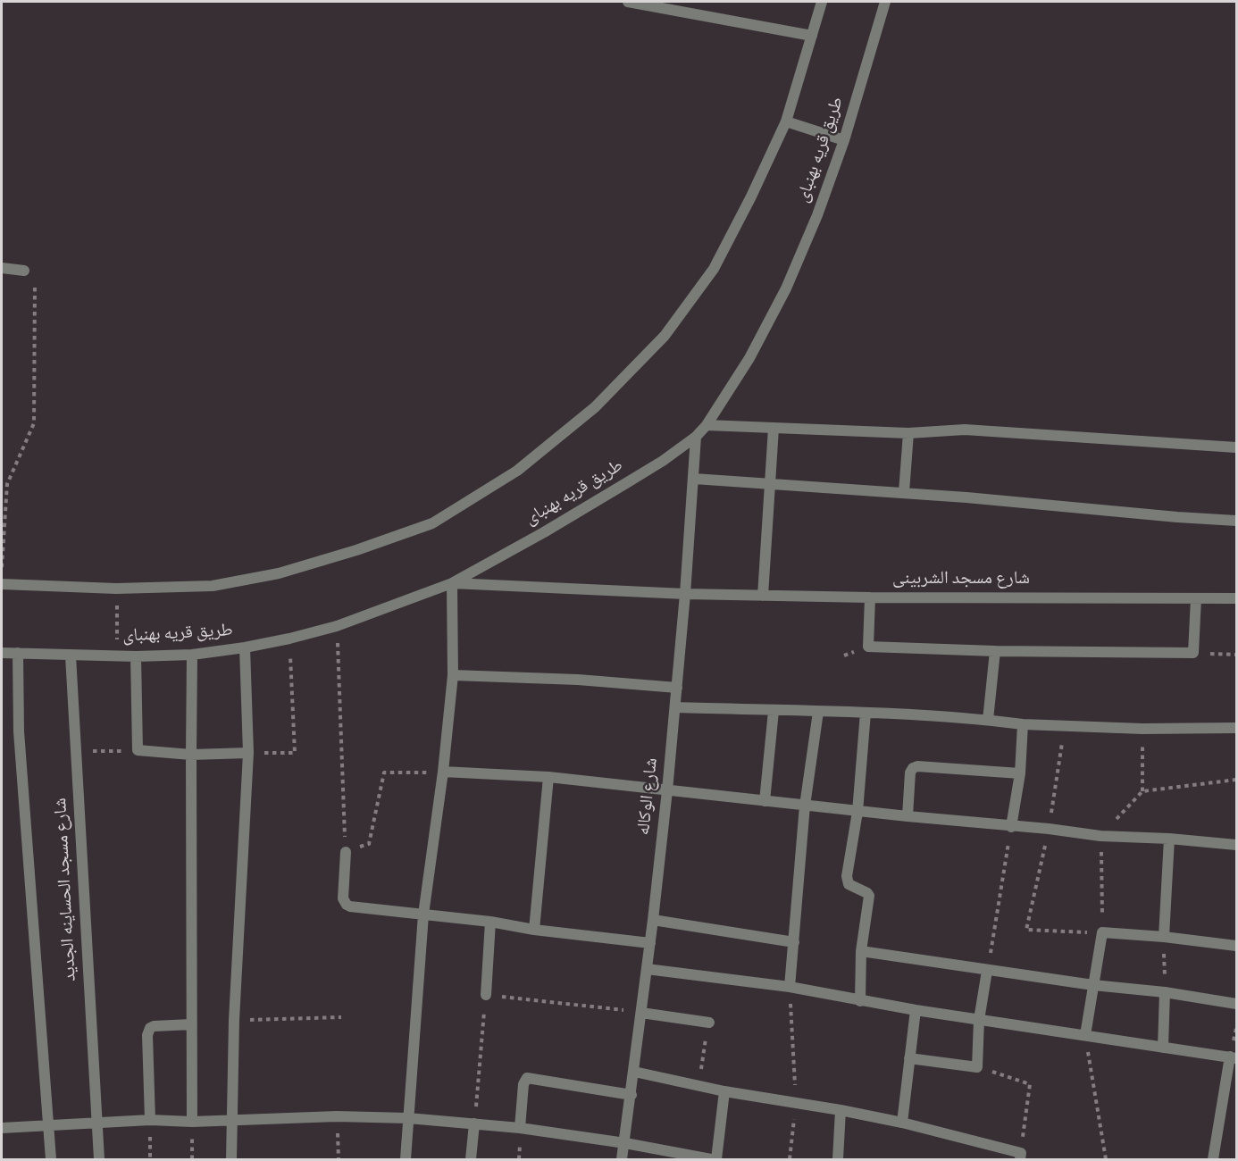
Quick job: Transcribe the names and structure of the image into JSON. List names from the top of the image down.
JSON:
{
  "streets": {
    "street": [
      "طريق قريه بهنباى",
      "شارع مسجد الشربينى",
      "شارع الوكاله",
      "شارع مسجد الحساينه الجديد"
    ]
  },
  "crossings": [
    ["طريق قريه بهنباى", "شارع مسجد الشربينى"],
    ["طريق قريه بهنباى", "شارع الوكاله"],
    ["طريق قريه بهنباى", "شارع مسجد الحساينه الجديد"],
    ["شارع مسجد الشربينى", "شارع الوكاله"]
  ]
}
